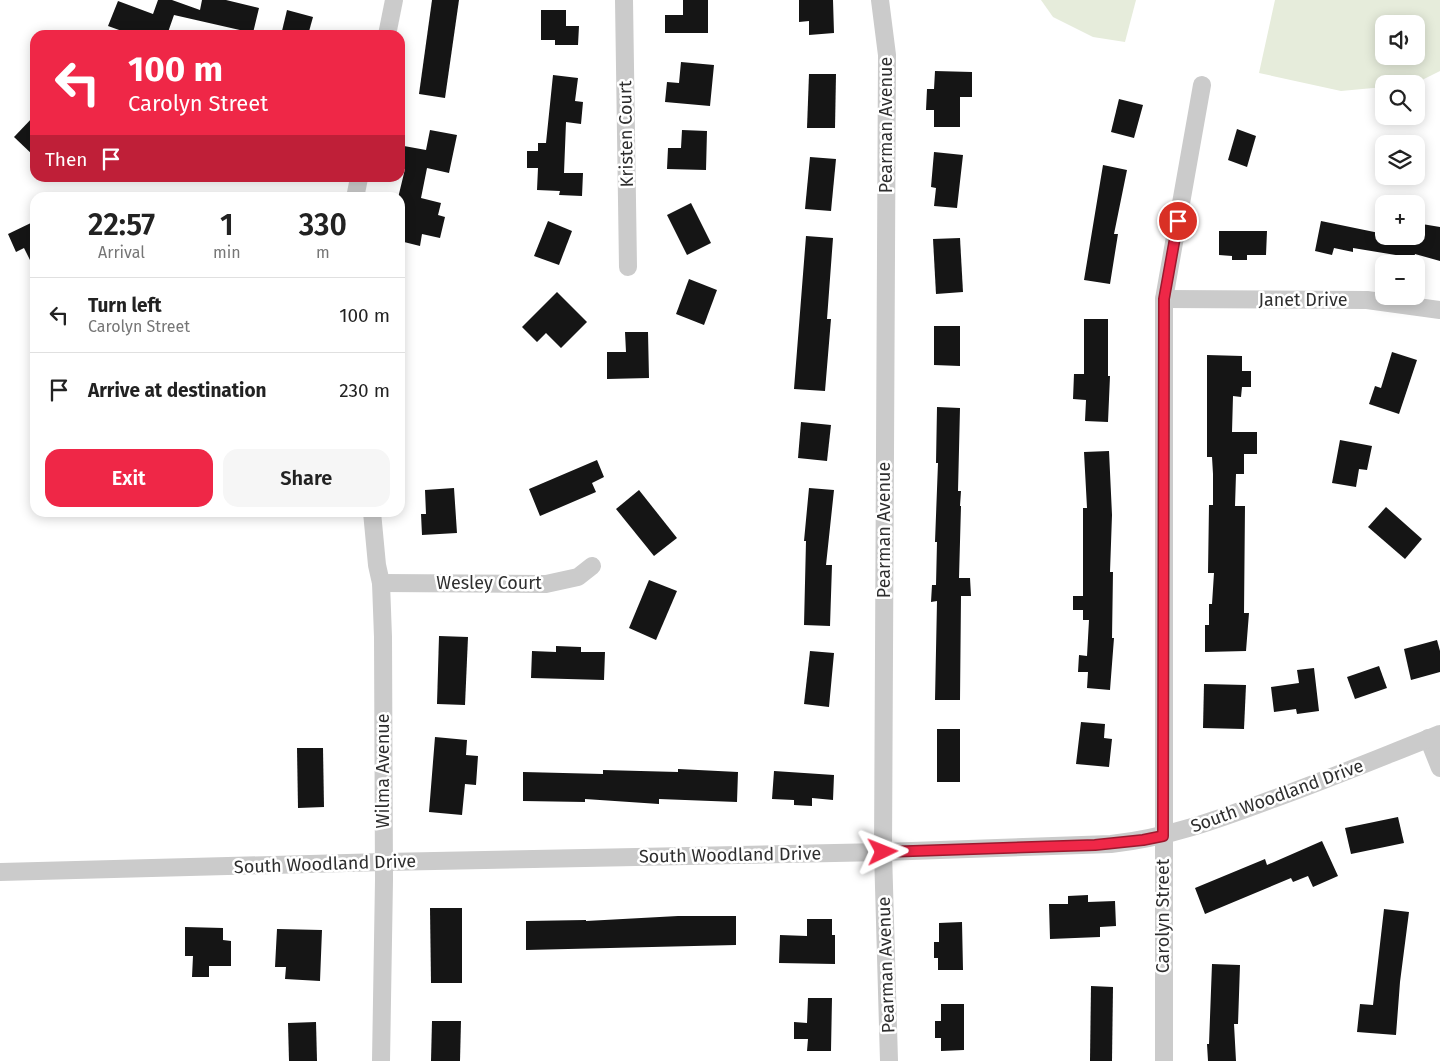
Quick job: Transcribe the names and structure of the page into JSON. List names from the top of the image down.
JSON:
{
  "streets": {
    "street": [
      "Pearman Avenue",
      "Kristen Court",
      "Janet Drive",
      "Wesley Court",
      "Wilma Avenue",
      "South Woodland Drive",
      "Carolyn Street"
    ]
  },
  "crossings": [
    ["Pearman Avenue", "South Woodland Drive"],
    ["Janet Drive", "Carolyn Street"],
    ["Wesley Court", "Wilma Avenue"],
    ["Wilma Avenue", "South Woodland Drive"],
    ["South Woodland Drive", "Carolyn Street"]
  ],
  "page": {
    "map_buttons": ["+", "−"],
    "turn": ["100 m", "Carolyn Street"],
    "then": "Then",
    "eta": [
      "22:57",
      "Arrival",
      "1",
      "min",
      "330",
      "m"
    ],
    "list": [
      {
        "name": "Turn left",
        "note": "Carolyn Street",
        "value": "100 m"
      },
      {
        "name": "Arrive at destination",
        "value": "230 m"
      }
    ],
    "buttons": ["Exit", "Share"]
  }
}
